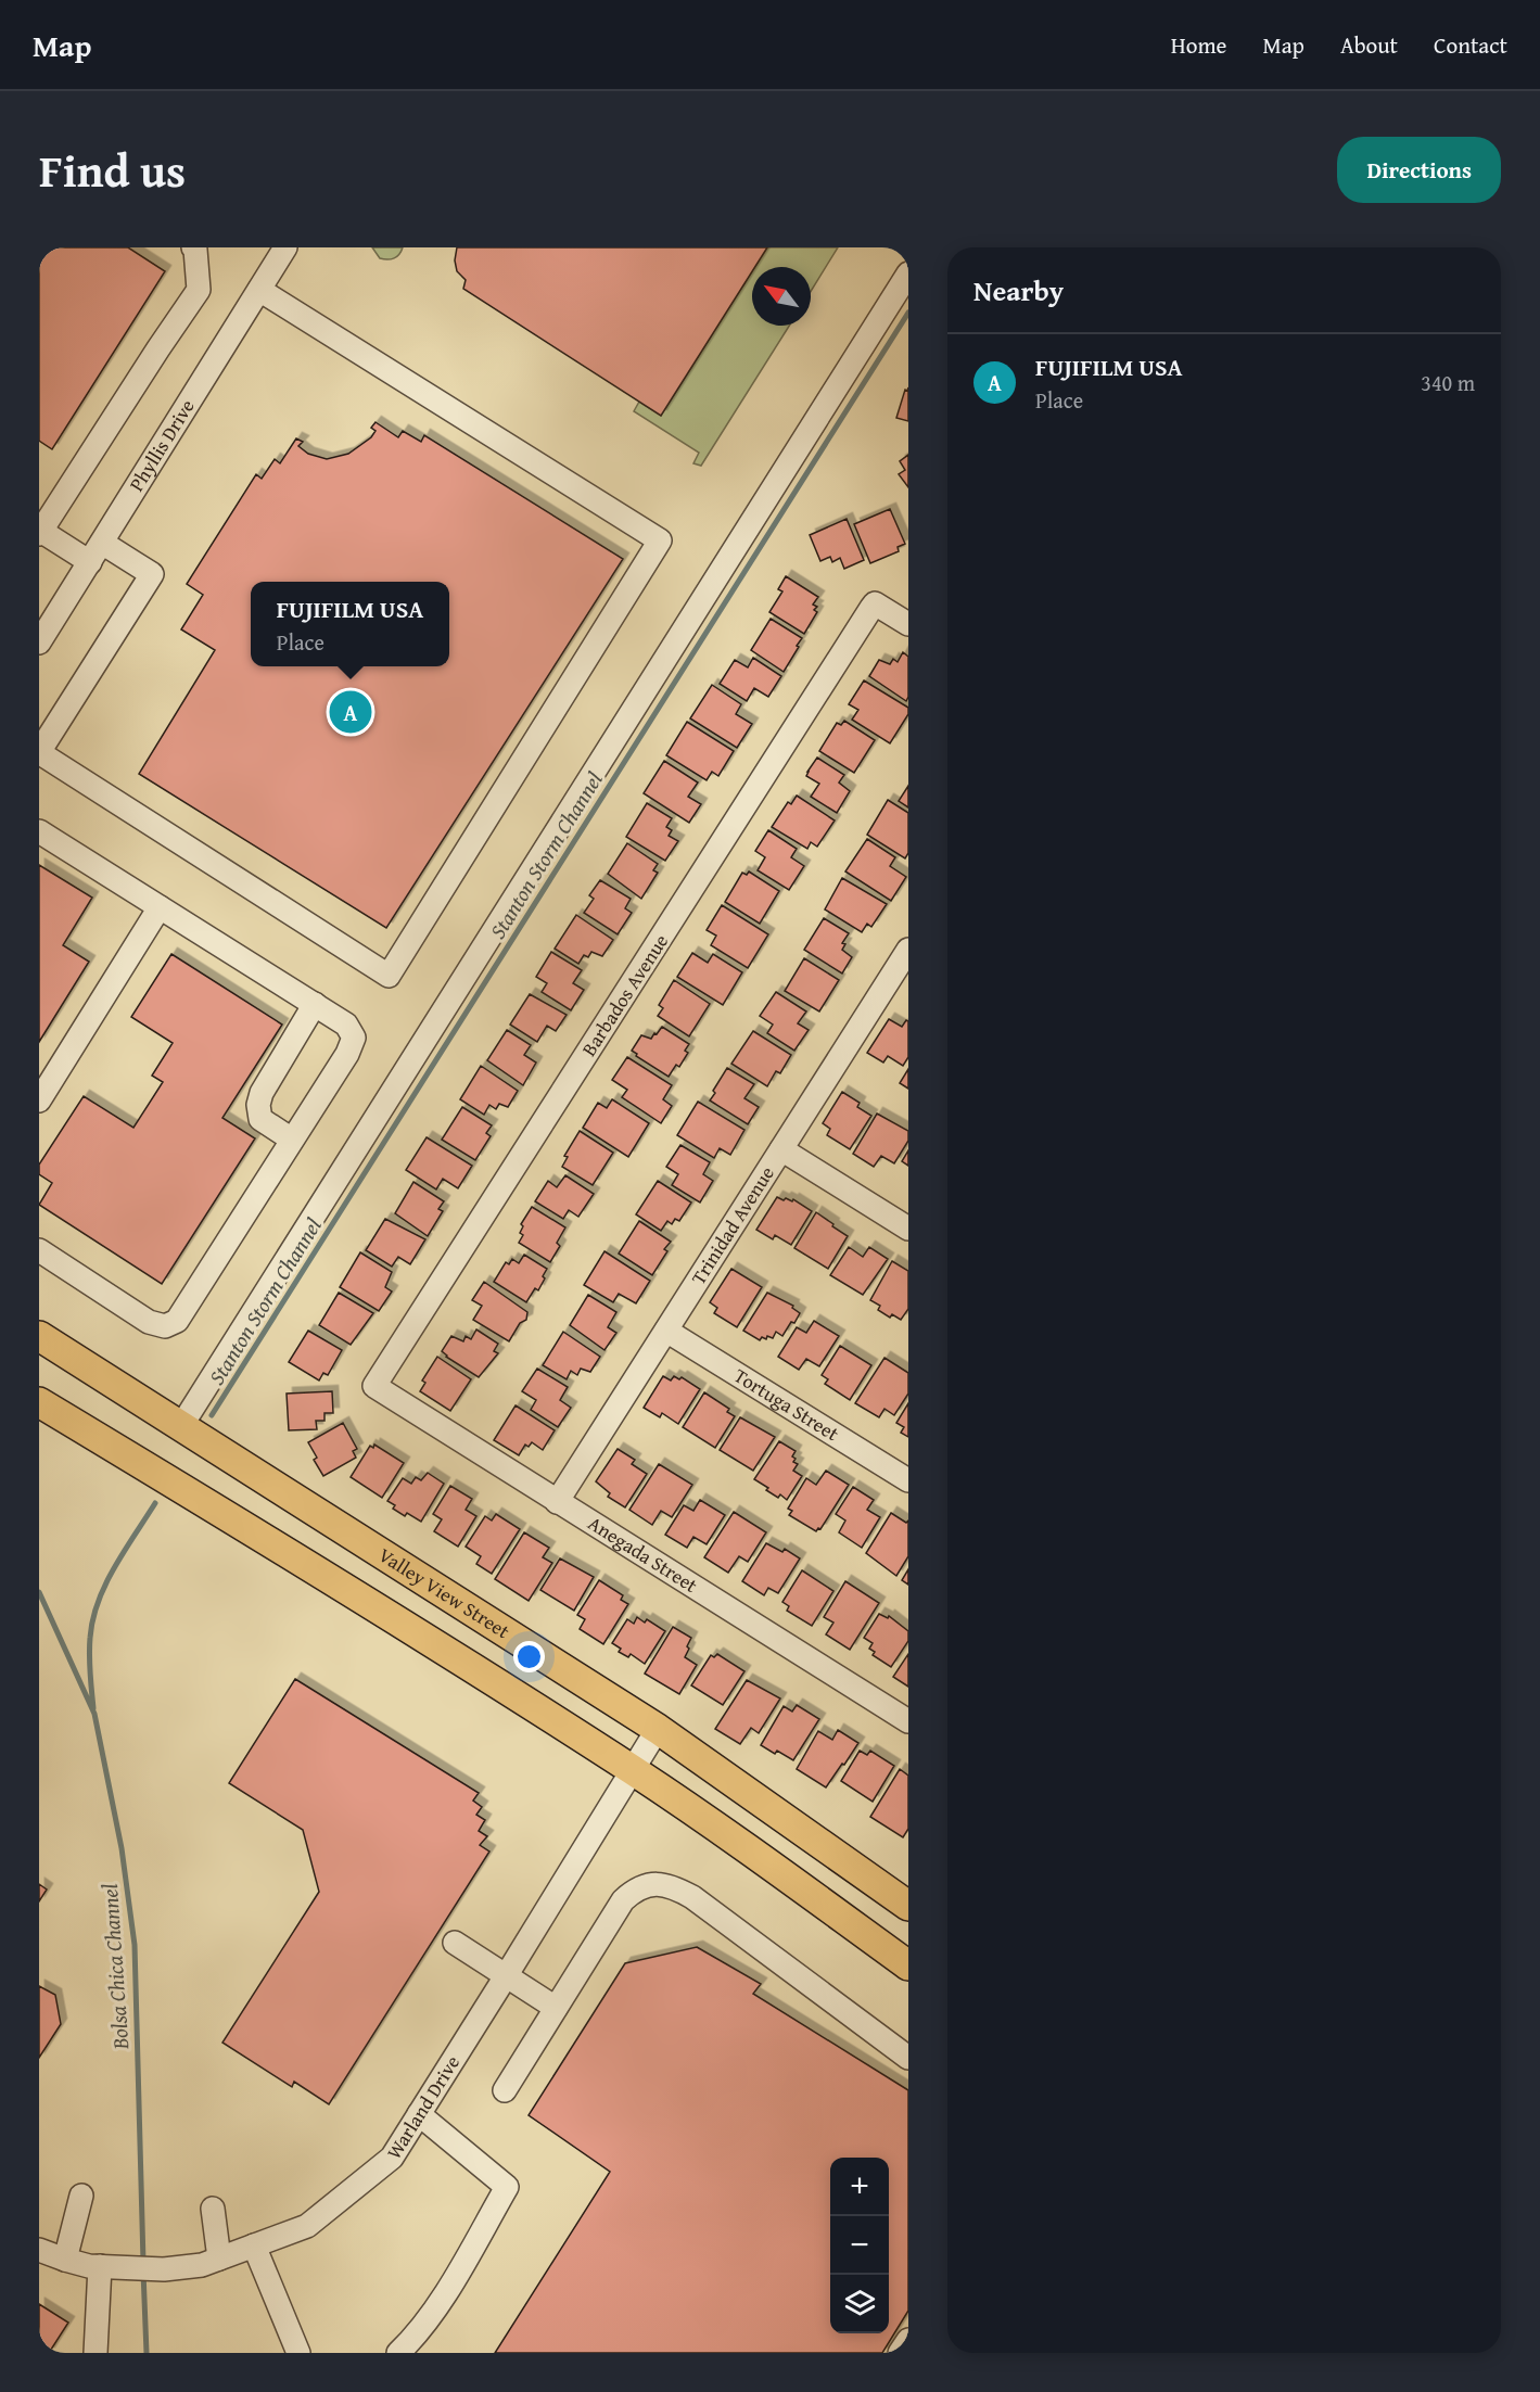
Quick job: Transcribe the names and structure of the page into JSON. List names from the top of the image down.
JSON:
{
  "streets": {
    "main road": ["Valley View Street"],
    "street": [
      "Phyllis Drive",
      "Barbados Avenue",
      "Trinidad Avenue",
      "Tortuga Street",
      "Anegada Street",
      "Warland Drive"
    ]
  },
  "crossings": [
    ["Barbados Avenue", "Anegada Street"],
    ["Trinidad Avenue", "Tortuga Street"],
    ["Trinidad Avenue", "Anegada Street"],
    ["Valley View Street", "Warland Drive"]
  ],
  "water": ["Stanton Storm Channel", "Bolsa Chica Channel"],
  "north": "top left",
  "page": {
    "header": "Map",
    "nav": [
      "Home",
      "Map",
      "About",
      "Contact"
    ],
    "title": "Find us",
    "buttons": "Directions",
    "heading": "Nearby",
    "list": [
      {
        "mark": "A",
        "name": "FUJIFILM USA",
        "note": "Place",
        "value": "340 m"
      }
    ],
    "popup": ["FUJIFILM USA", "Place"],
    "pins": "A",
    "map_buttons": ["+", "−"]
  }
}
